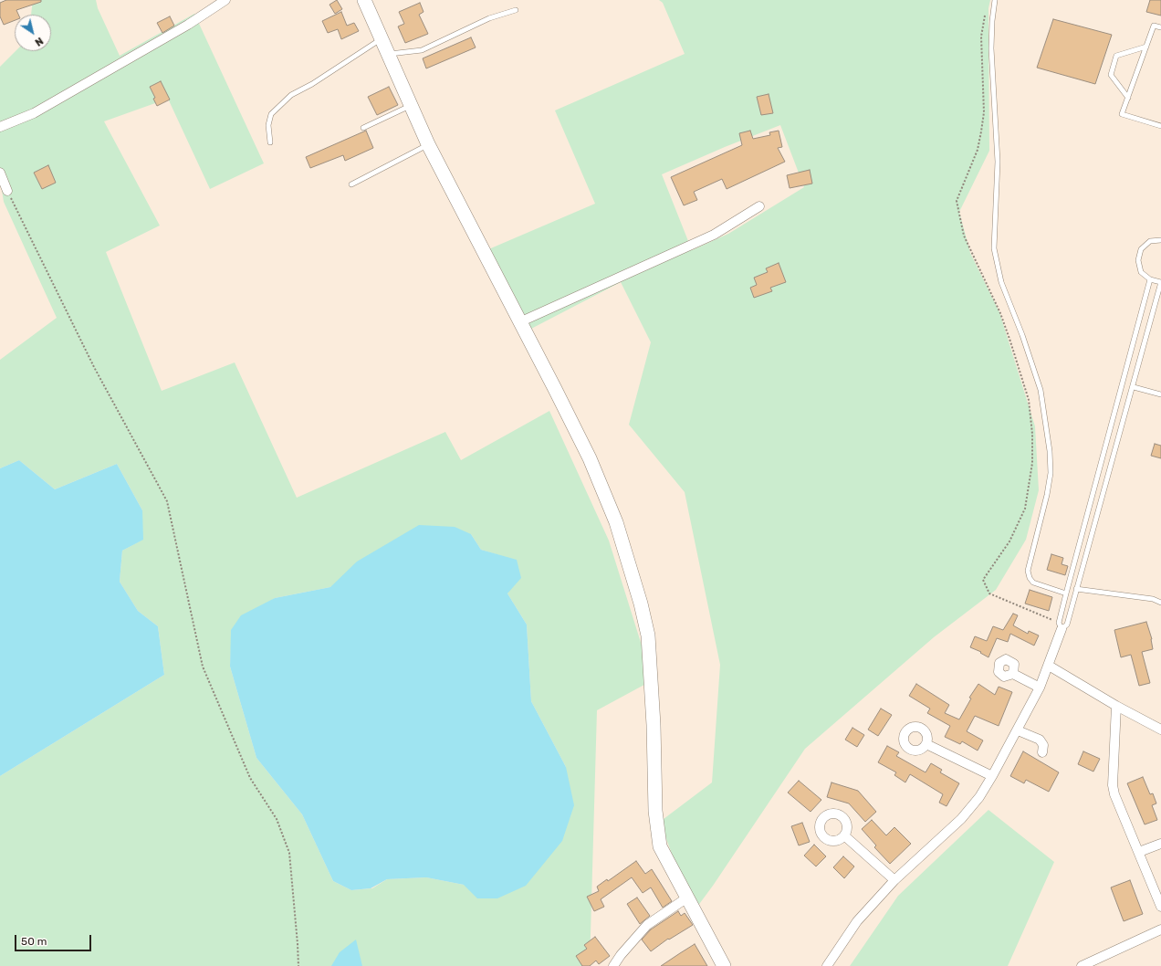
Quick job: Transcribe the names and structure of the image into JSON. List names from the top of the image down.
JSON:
{
  "scale_bar": "50 m",
  "north": "bottom right"
}
